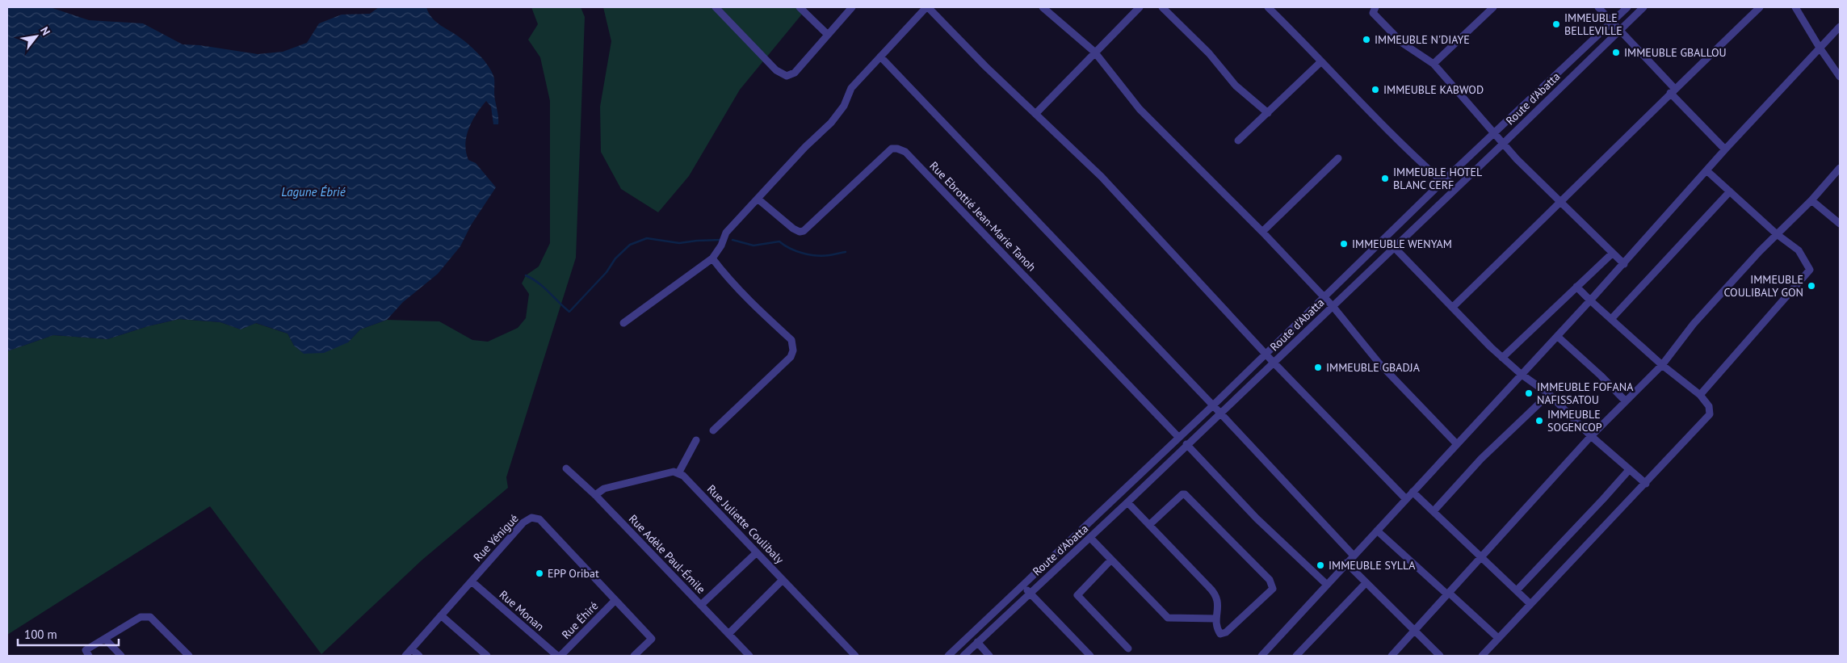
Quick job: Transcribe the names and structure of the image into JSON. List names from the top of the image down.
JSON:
{
  "streets": {
    "street": [
      "Route d'Abatta",
      "Rue Ebrottié Jean-Marie Tanoh",
      "Rue Juliette Coulibaly",
      "Rue Yénigué",
      "Rue Adèle Paul-Émile",
      "Rue Monan",
      "Rue Éhiré"
    ]
  },
  "crossings": [
    ["Route d'Abatta", "Rue Ebrottié Jean-Marie Tanoh"],
    ["Rue Yénigué", "Rue Monan"],
    ["Rue Yénigué", "Rue Éhiré"]
  ],
  "water": ["Lagune Ébrié"],
  "places": [
    "IMMEUBLE BELLEVILLE",
    "IMMEUBLE N'DIAYE",
    "IMMEUBLE GBALLOU",
    "IMMEUBLE KABWOD",
    "IMMEUBLE HOTEL BLANC CERF",
    "IMMEUBLE WENYAM",
    "IMMEUBLE COULIBALY GON",
    "IMMEUBLE GBADJA",
    "IMMEUBLE FOFANA NAFISSATOU",
    "IMMEUBLE SOGENCOP",
    "IMMEUBLE SYLLA",
    "EPP Oribat"
  ],
  "scale_bar": "100 m",
  "north": "top right"
}
